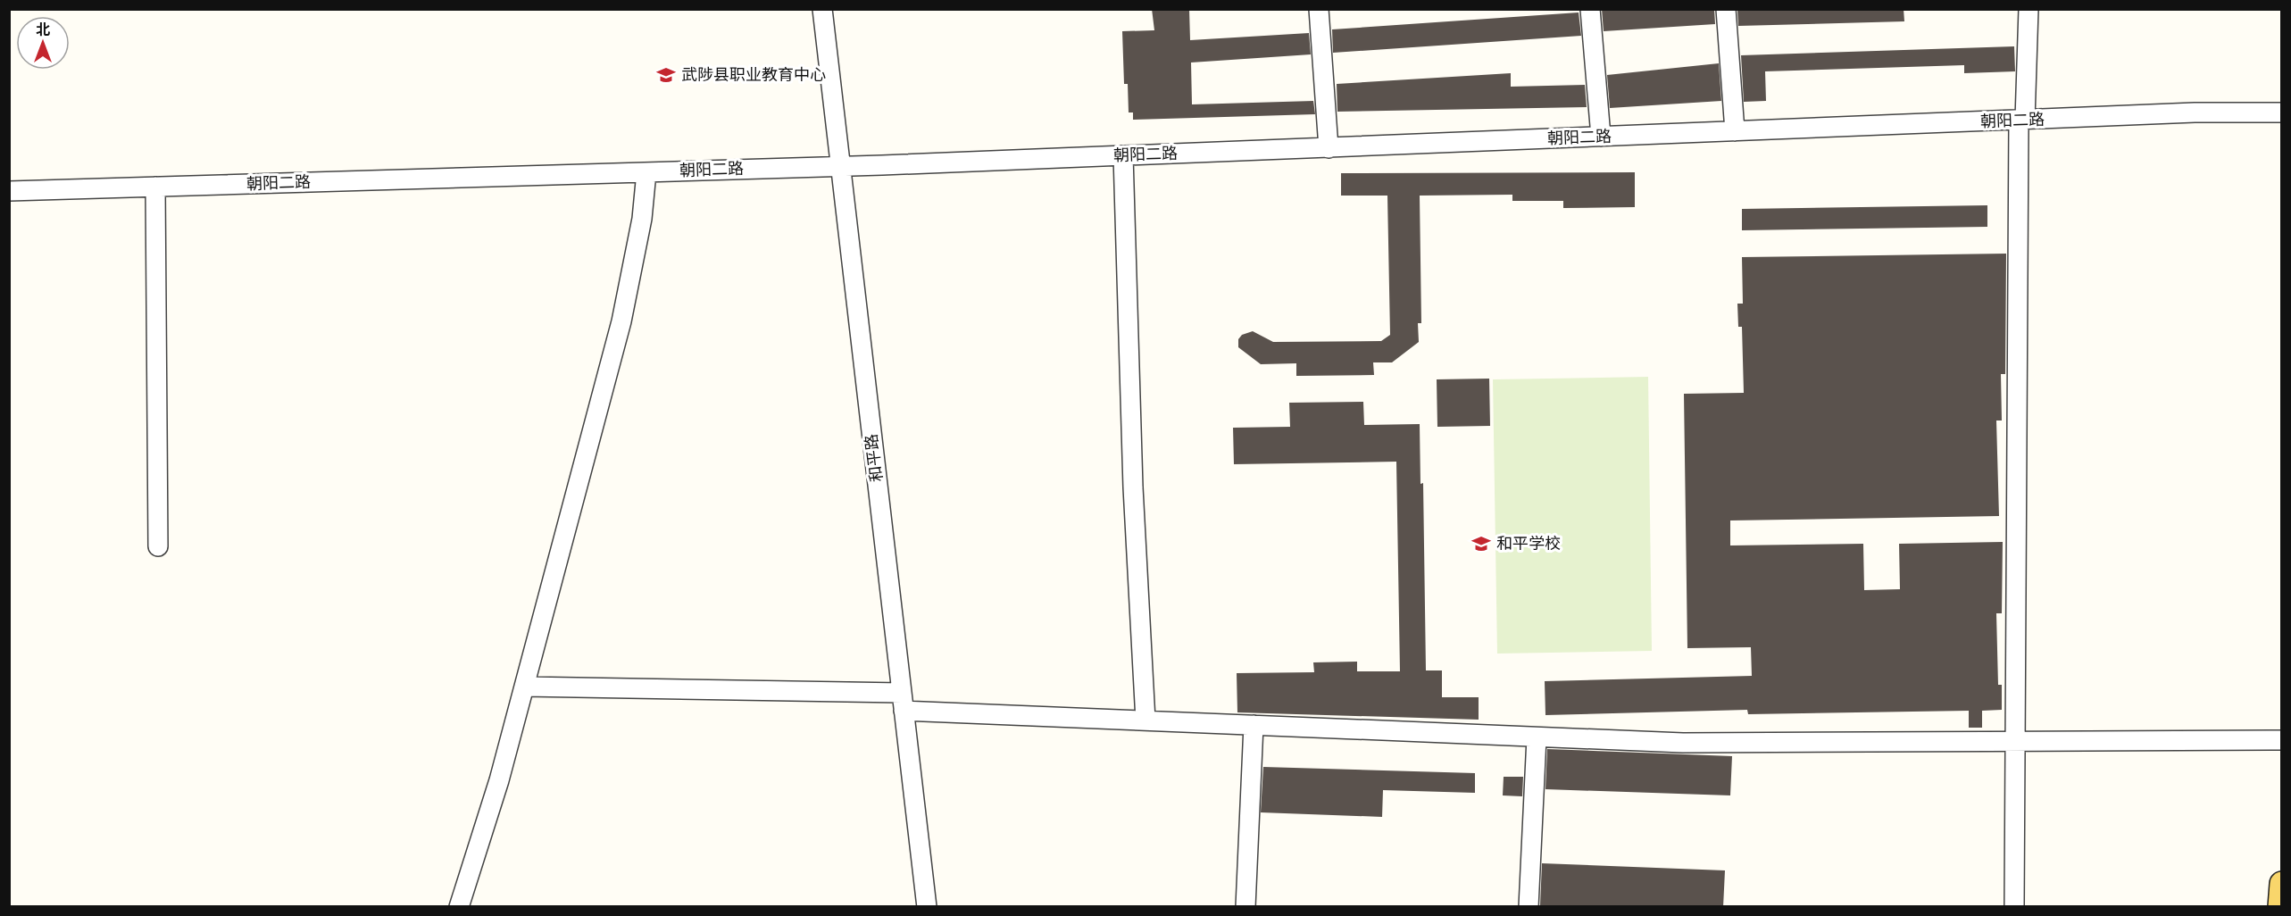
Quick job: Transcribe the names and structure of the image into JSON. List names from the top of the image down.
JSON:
{
  "streets": {
    "street": ["朝阳二路", "和平路"]
  },
  "crossings": [
    ["朝阳二路", "和平路"]
  ],
  "places": {
    "school or university": ["武陟县职业教育中心", "和平学校"]
  },
  "north": "top"
}
